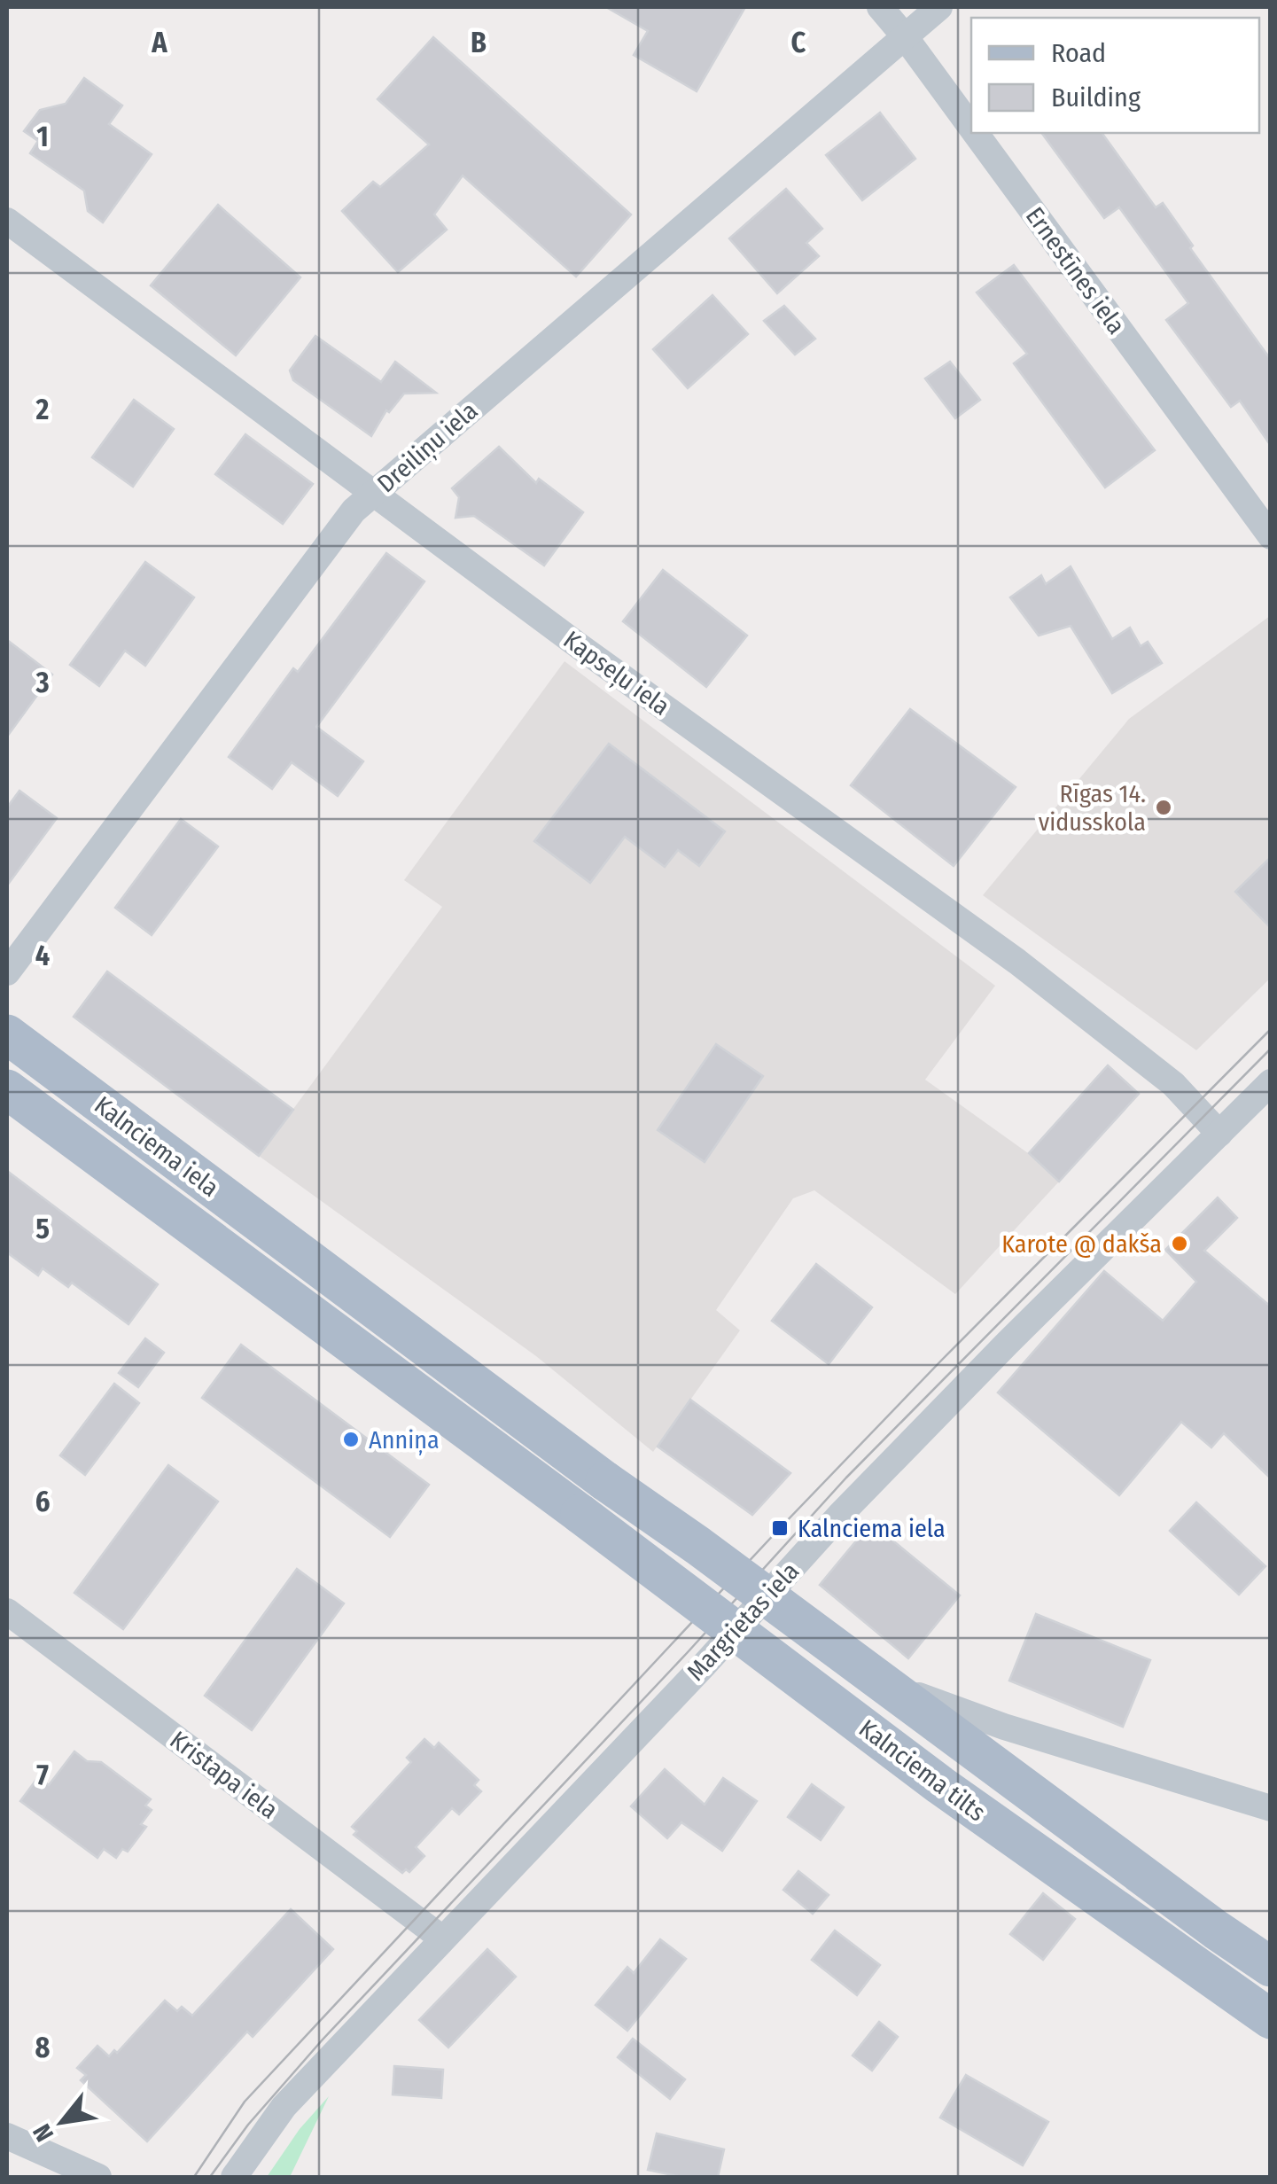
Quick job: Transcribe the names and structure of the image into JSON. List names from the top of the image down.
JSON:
{
  "streets": {
    "main road": ["Kalnciema iela", "Kalnciema tilts"],
    "street": [
      "Ernestīnes iela",
      "Dreiliņu iela",
      "Kapseļu iela",
      "Margrietas iela",
      "Kristapa iela"
    ]
  },
  "crossings": [
    ["Ernestīnes iela", "Dreiliņu iela"],
    ["Dreiliņu iela", "Kapseļu iela"],
    ["Kapseļu iela", "Margrietas iela"],
    ["Kalnciema iela", "Kalnciema tilts"],
    ["Margrietas iela", "Kristapa iela"]
  ],
  "places": {
    "other": ["Rīgas 14. vidusskola", "Karote @ dakša", "Anniņa"],
    "transit": ["Kalnciema iela"]
  },
  "legend": ["Road", "Building"],
  "north": "bottom left",
  "grid": {
    "columns": ["A", "B", "C"],
    "rows": [
      "1",
      "2",
      "3",
      "4",
      "5",
      "6",
      "7",
      "8"
    ]
  }
}
